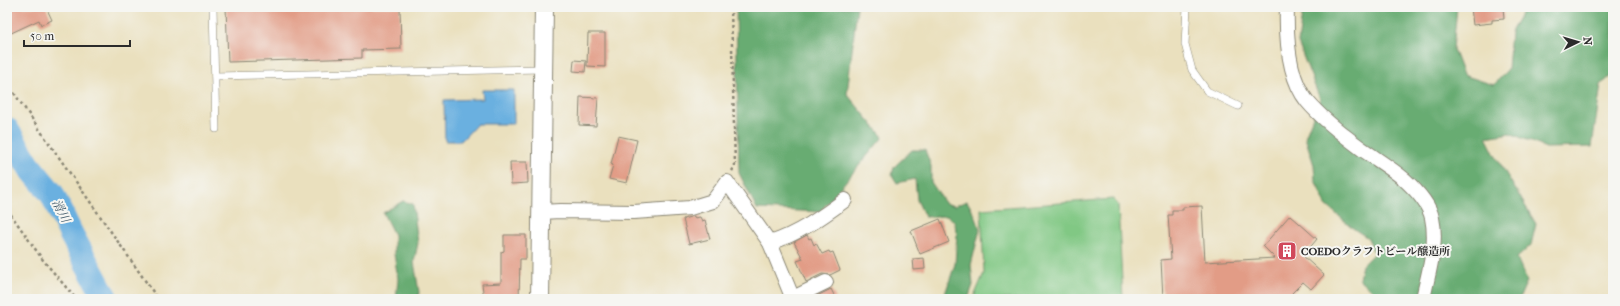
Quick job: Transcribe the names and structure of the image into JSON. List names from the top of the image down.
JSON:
{
  "water": ["滑川"],
  "places": {
    "building": ["COEDOクラフトビール醸造所"]
  },
  "scale_bar": "50 m",
  "north": "right"
}
